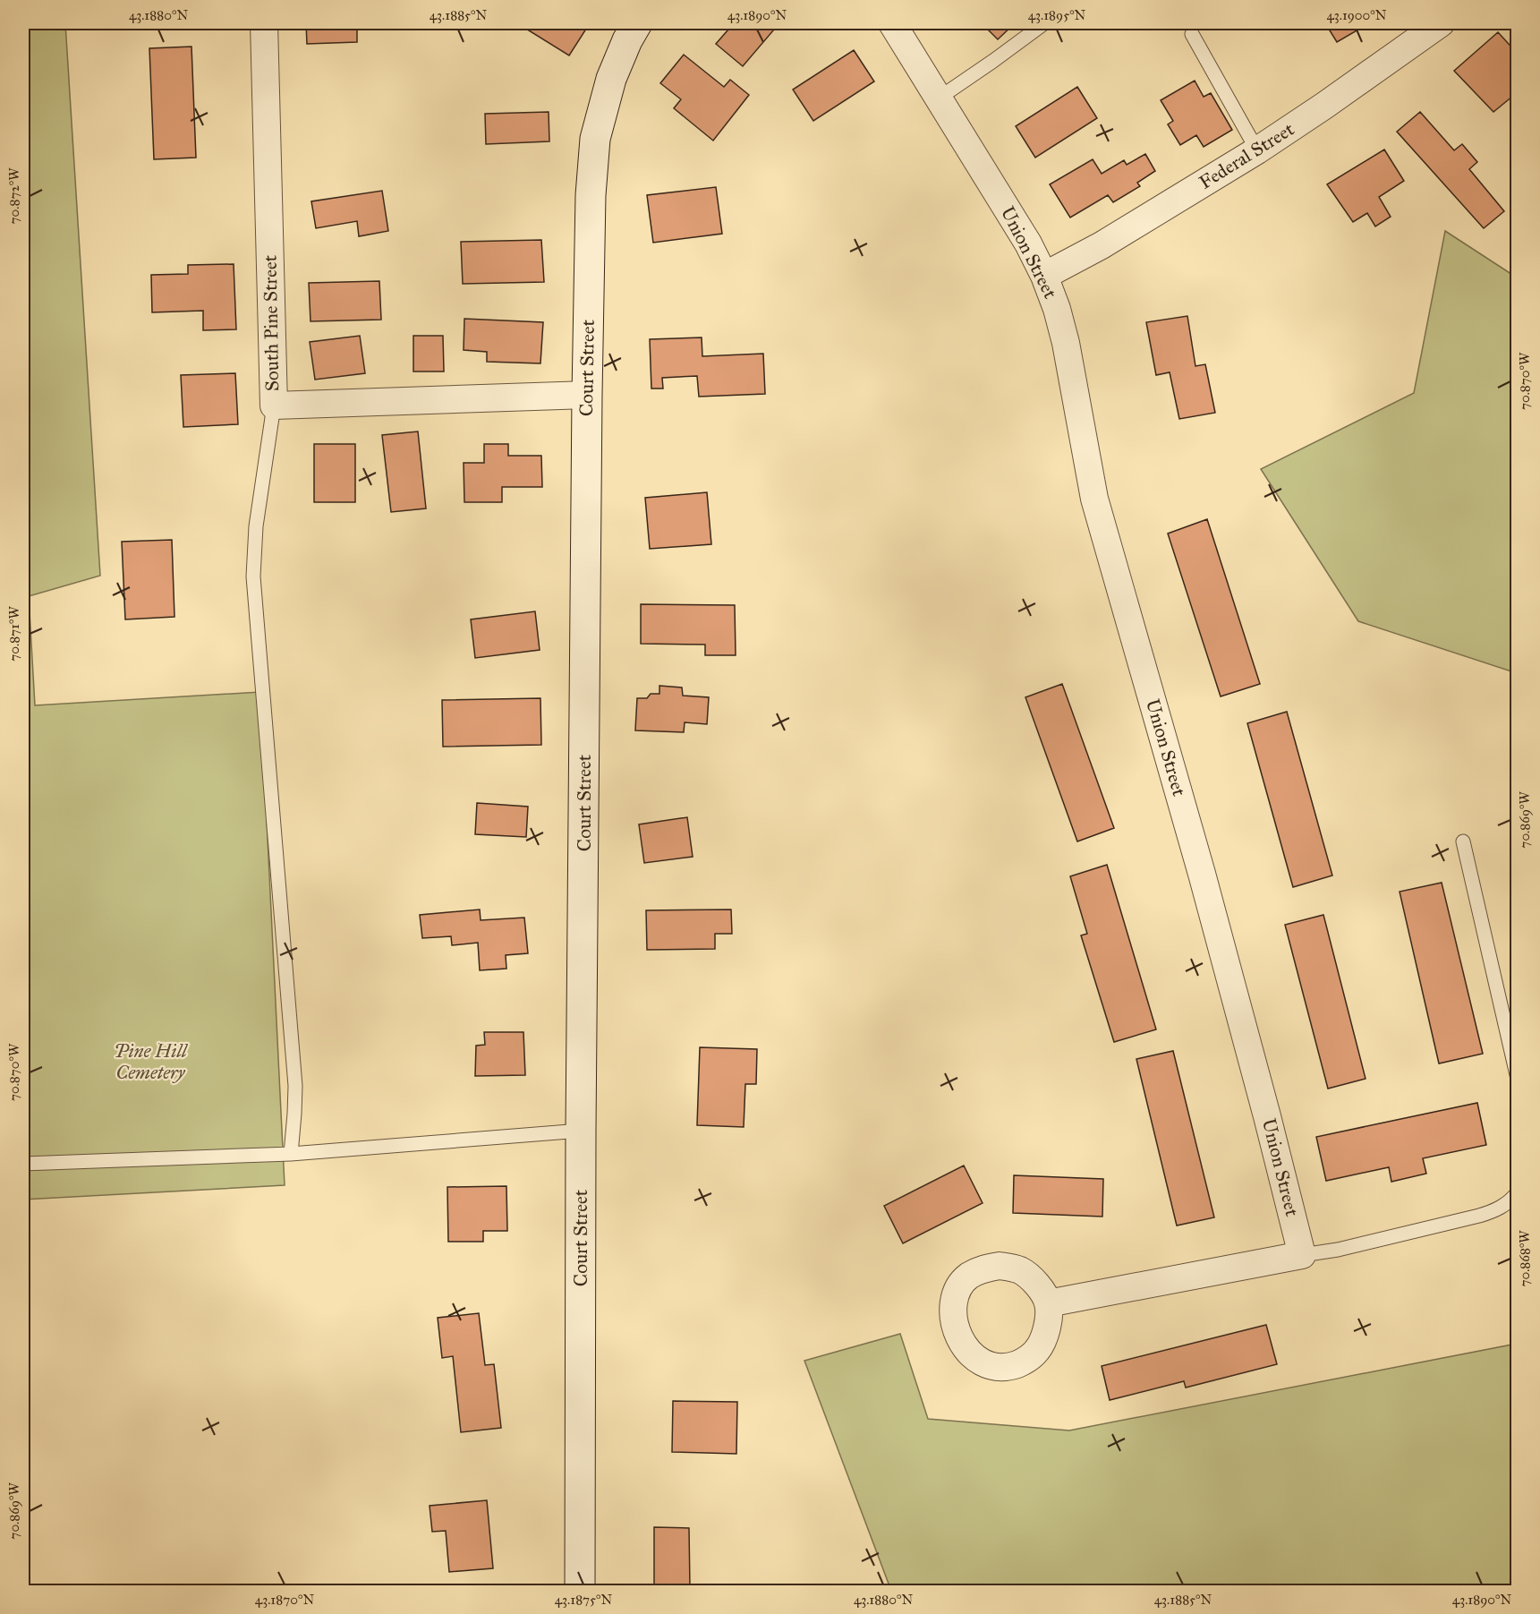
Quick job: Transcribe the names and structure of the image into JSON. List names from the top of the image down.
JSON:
{
  "streets": {
    "street": [
      "Federal Street",
      "Union Street",
      "South Pine Street",
      "Court Street"
    ]
  },
  "crossings": [
    ["Federal Street", "Union Street"],
    ["South Pine Street", "Court Street"]
  ],
  "parks": ["Pine Hill Cemetery"],
  "coordinates": [
    "43.1880°N",
    "43.1885°N",
    "43.1890°N",
    "43.1895°N",
    "43.1900°N",
    "70.872°W",
    "70.870°W",
    "70.871°W",
    "70.869°W",
    "70.868°W",
    "43.1870°N",
    "43.1875°N"
  ]
}
